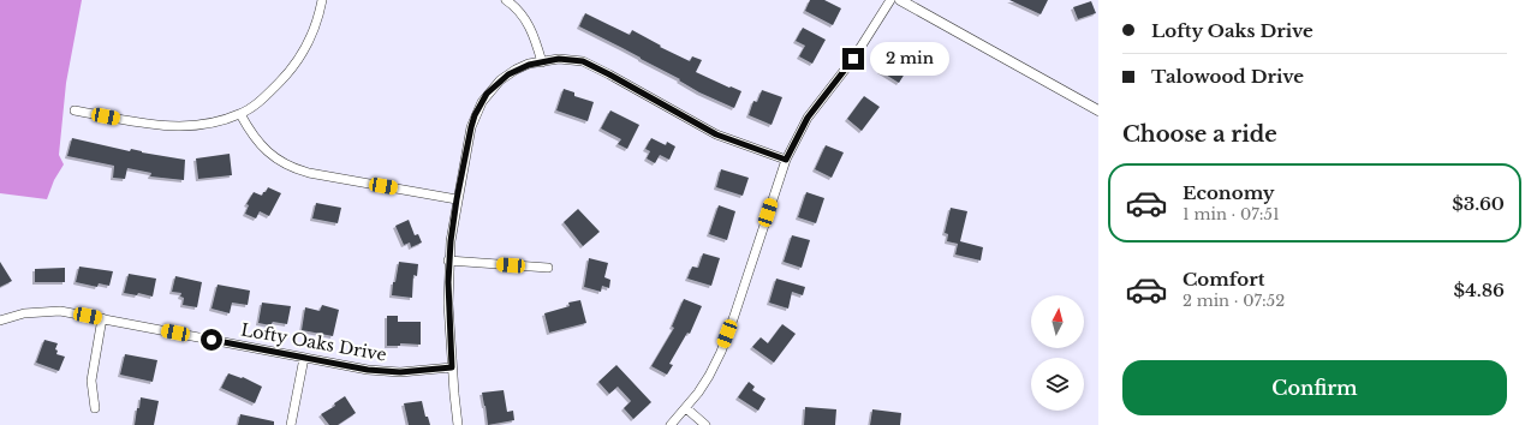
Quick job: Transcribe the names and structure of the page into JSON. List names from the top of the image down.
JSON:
{
  "streets": {
    "street": ["Lofty Oaks Drive"]
  },
  "north": "top",
  "page": {
    "banner": ["Lofty Oaks Drive", "Talowood Drive"],
    "bubble": "2 min",
    "heading": "Choose a ride",
    "list": [
      {
        "name": "Economy",
        "note": "1 min · 07:51",
        "value": "$3.60"
      },
      {
        "name": "Comfort",
        "note": "2 min · 07:52",
        "value": "$4.86"
      }
    ],
    "buttons": "Confirm"
  }
}
